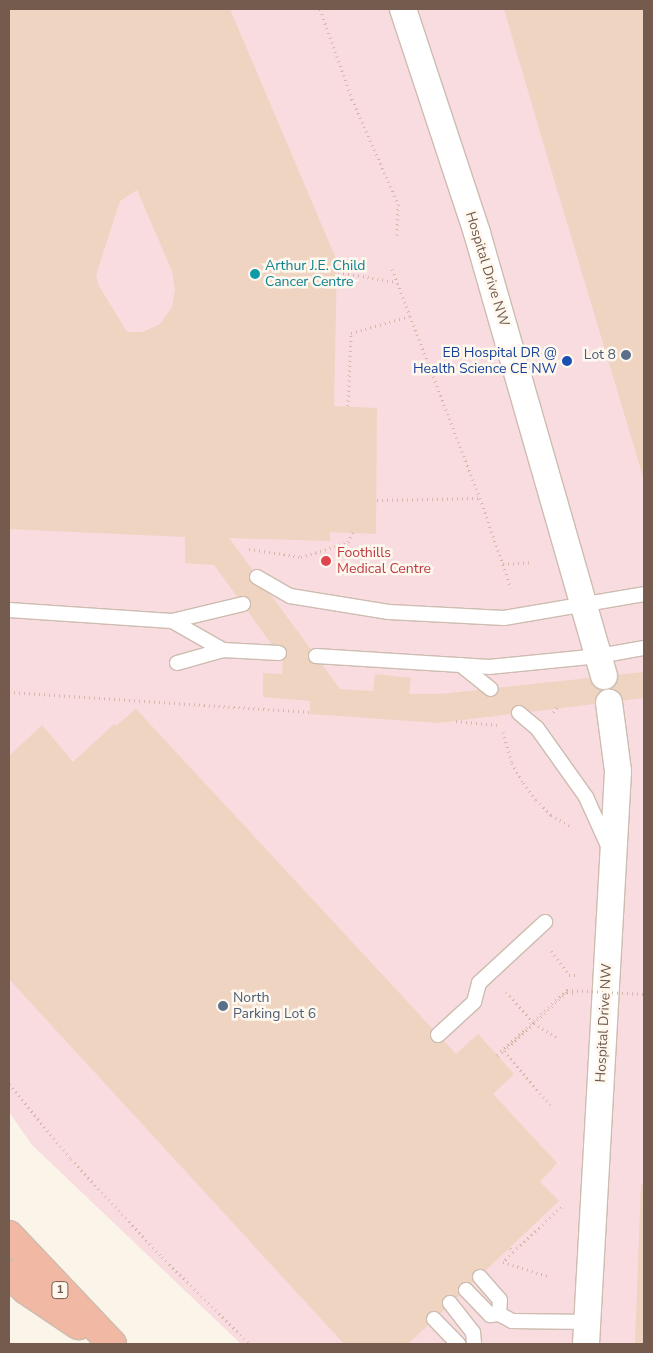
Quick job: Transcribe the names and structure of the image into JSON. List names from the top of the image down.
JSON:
{
  "streets": {
    "highway": ["1"],
    "street": ["Hospital Drive NW"]
  },
  "places": [
    "Arthur J.E. Child Cancer Centre",
    "Lot 8",
    "EB Hospital DR @ Health Science CE NW",
    "Foothills Medical Centre",
    "North Parking Lot 6"
  ]
}
